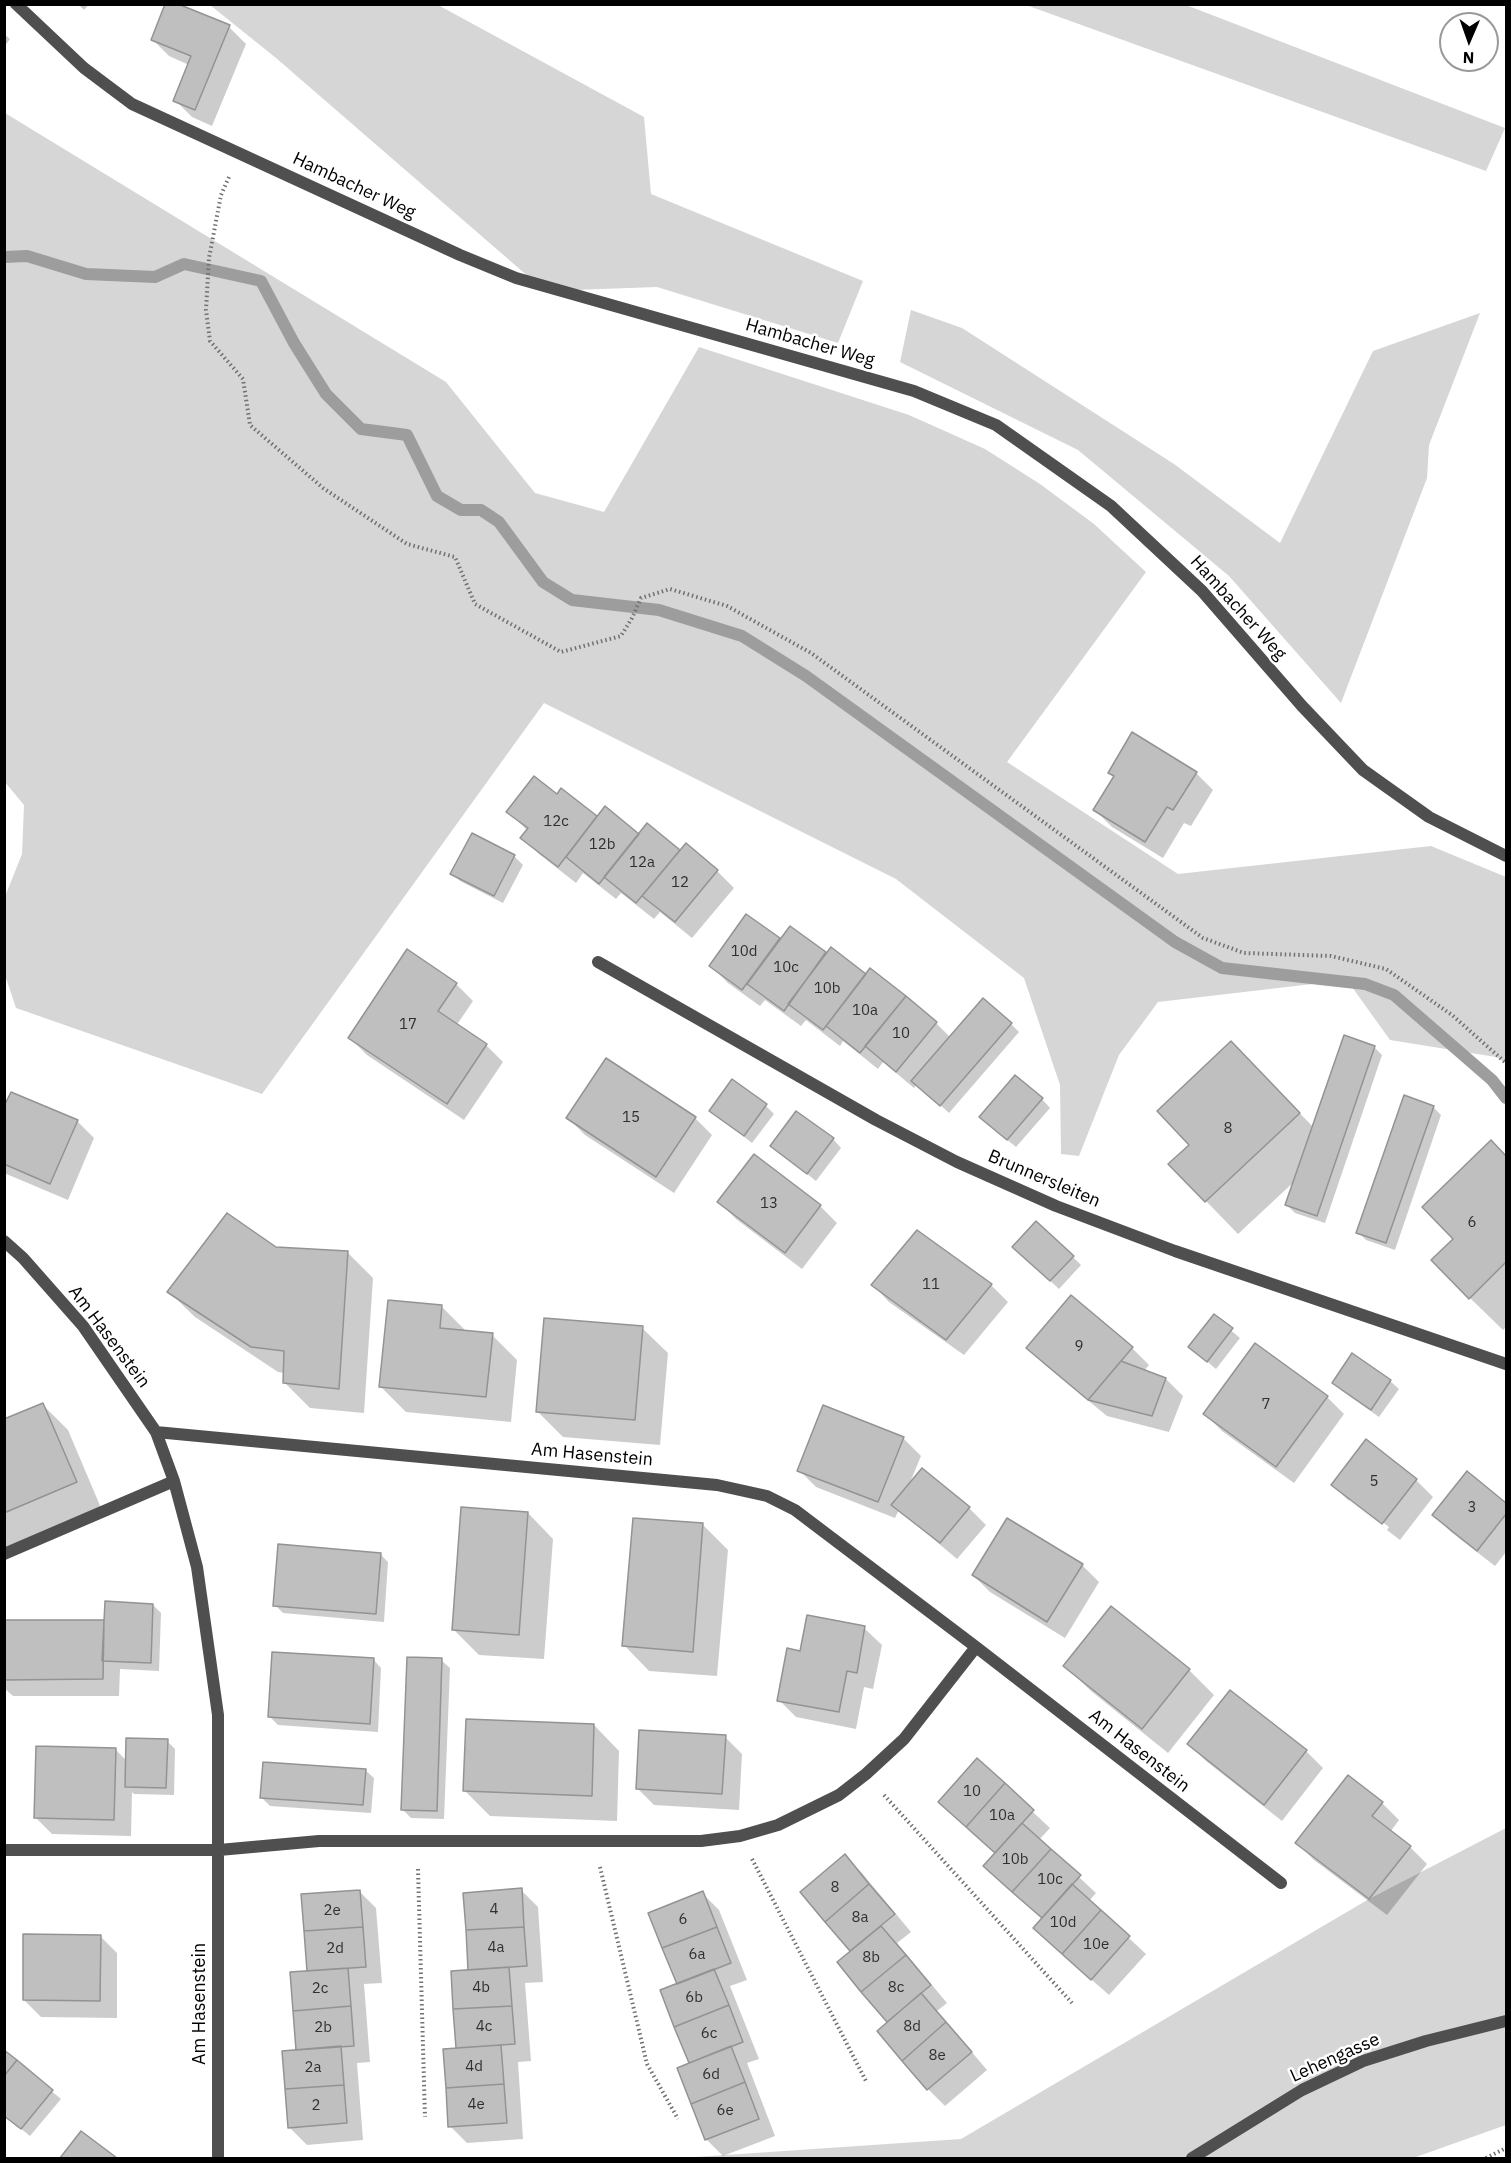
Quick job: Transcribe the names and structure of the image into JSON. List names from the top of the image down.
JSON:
{
  "streets": {
    "street": [
      "Hambacher Weg",
      "Brunnersleiten",
      "Am Hasenstein",
      "Lehengasse"
    ]
  },
  "house_numbers": [
    "12c",
    "12b",
    "12a",
    "12",
    "10d",
    "10c",
    "10b",
    "10a",
    "17",
    "10",
    "15",
    "8",
    "13",
    "6",
    "11",
    "9",
    "7",
    "5",
    "3",
    "10",
    "10a",
    "10b",
    "10c",
    "8",
    "4",
    "2e",
    "8a",
    "6",
    "10d",
    "10e",
    "4a",
    "2d",
    "6a",
    "8b",
    "4b",
    "8c",
    "2c",
    "6b",
    "4c",
    "8d",
    "2b",
    "6c",
    "8e",
    "4d",
    "2a",
    "6d",
    "4e",
    "2",
    "6e"
  ],
  "north": "bottom"
}
